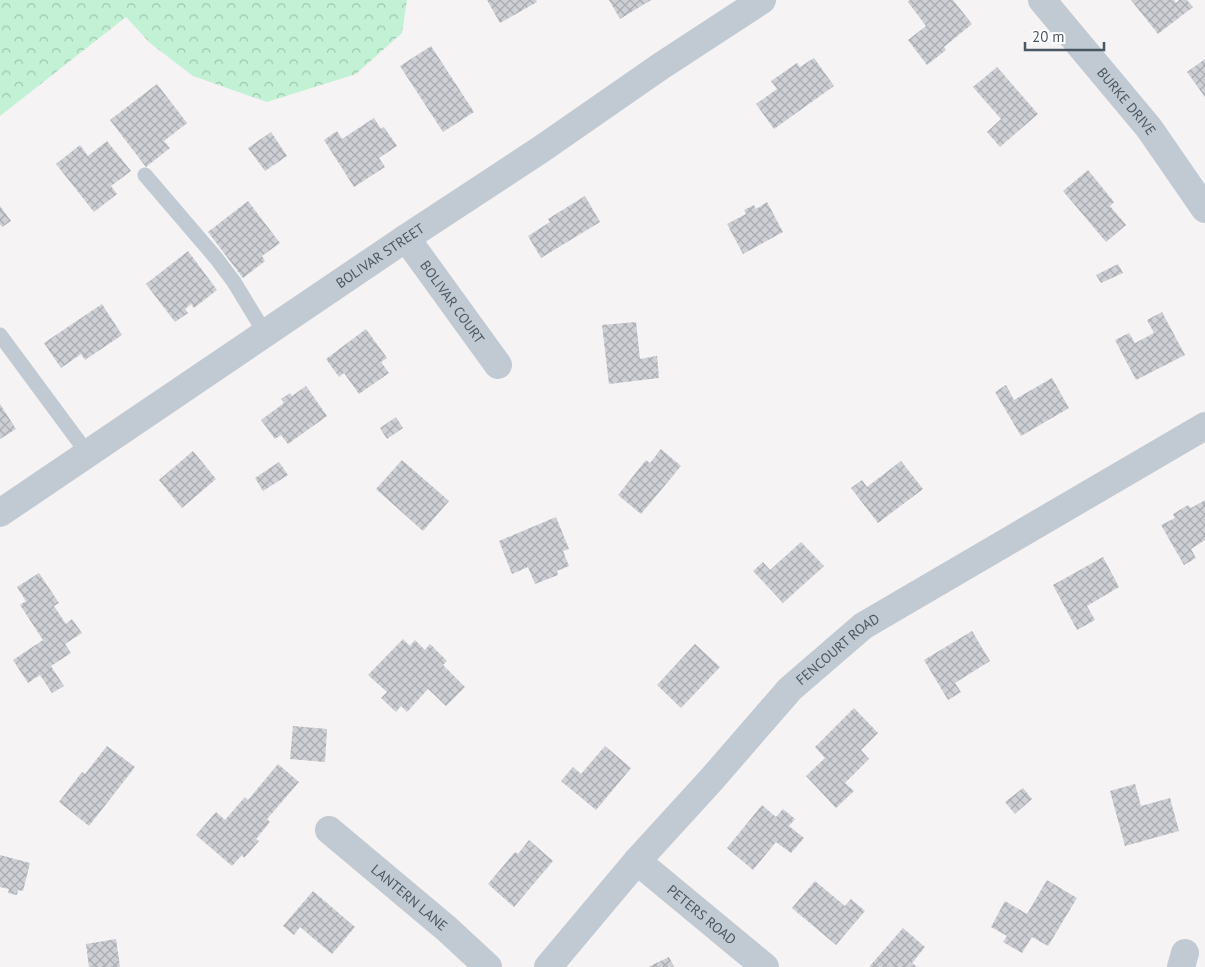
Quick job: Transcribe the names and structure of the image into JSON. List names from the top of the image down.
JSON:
{
  "streets": {
    "street": [
      "BURKE DRIVE",
      "BOLIVAR STREET",
      "BOLIVAR COURT",
      "FENCOURT ROAD",
      "LANTERN LANE",
      "PETERS ROAD"
    ]
  },
  "crossings": [
    ["BOLIVAR STREET", "BOLIVAR COURT"],
    ["FENCOURT ROAD", "PETERS ROAD"]
  ],
  "scale_bar": "20 m"
}
